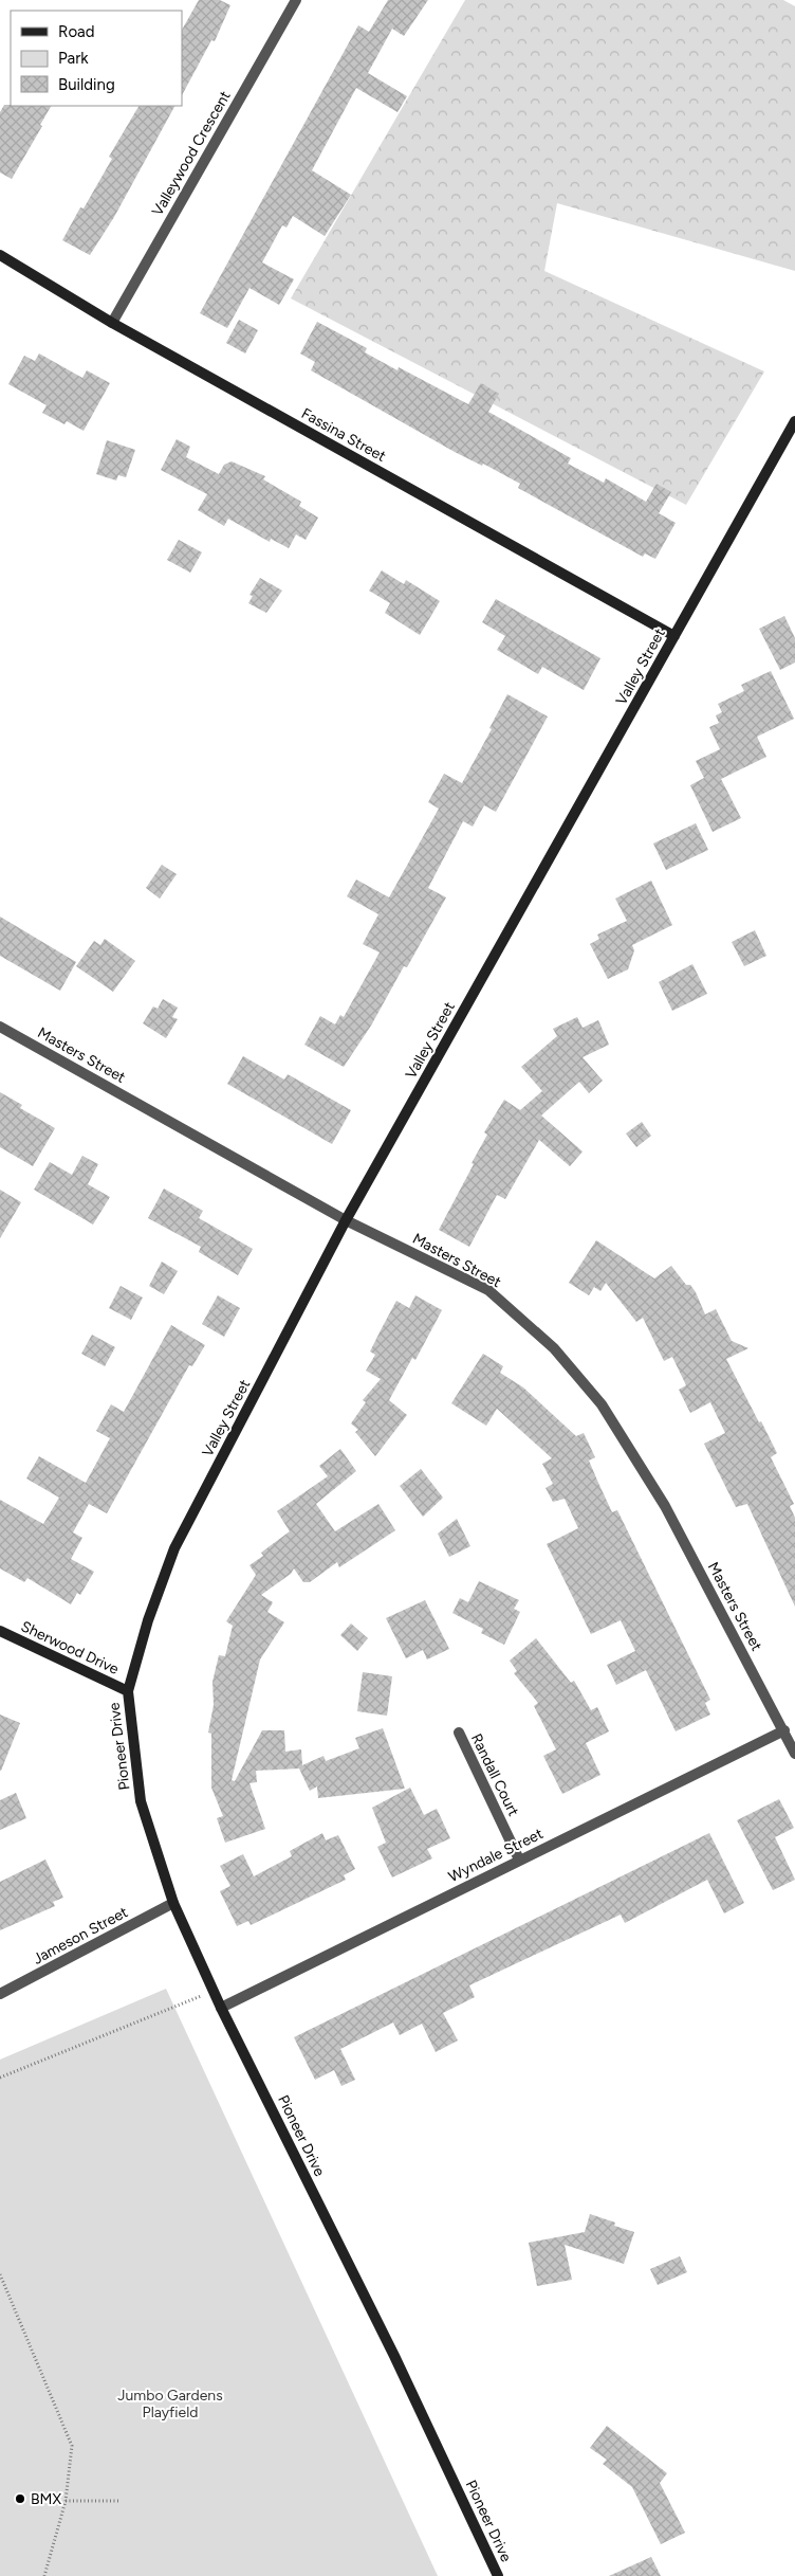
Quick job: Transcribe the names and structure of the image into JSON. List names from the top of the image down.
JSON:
{
  "streets": {
    "street": [
      "Valleywood Crescent",
      "Fassina Street",
      "Valley Street",
      "Masters Street",
      "Sherwood Drive",
      "Pioneer Drive",
      "Randall Court",
      "Wyndale Street",
      "Jameson Street"
    ]
  },
  "crossings": [
    ["Valleywood Crescent", "Fassina Street"],
    ["Fassina Street", "Valley Street"],
    ["Valley Street", "Masters Street"],
    ["Valley Street", "Sherwood Drive"],
    ["Valley Street", "Pioneer Drive"],
    ["Masters Street", "Wyndale Street"],
    ["Sherwood Drive", "Pioneer Drive"],
    ["Pioneer Drive", "Wyndale Street"],
    ["Pioneer Drive", "Jameson Street"],
    ["Randall Court", "Wyndale Street"]
  ],
  "parks": ["Jumbo Gardens Playfield"],
  "places": ["BMX"],
  "legend": ["Road", "Park", "Building"]
}
